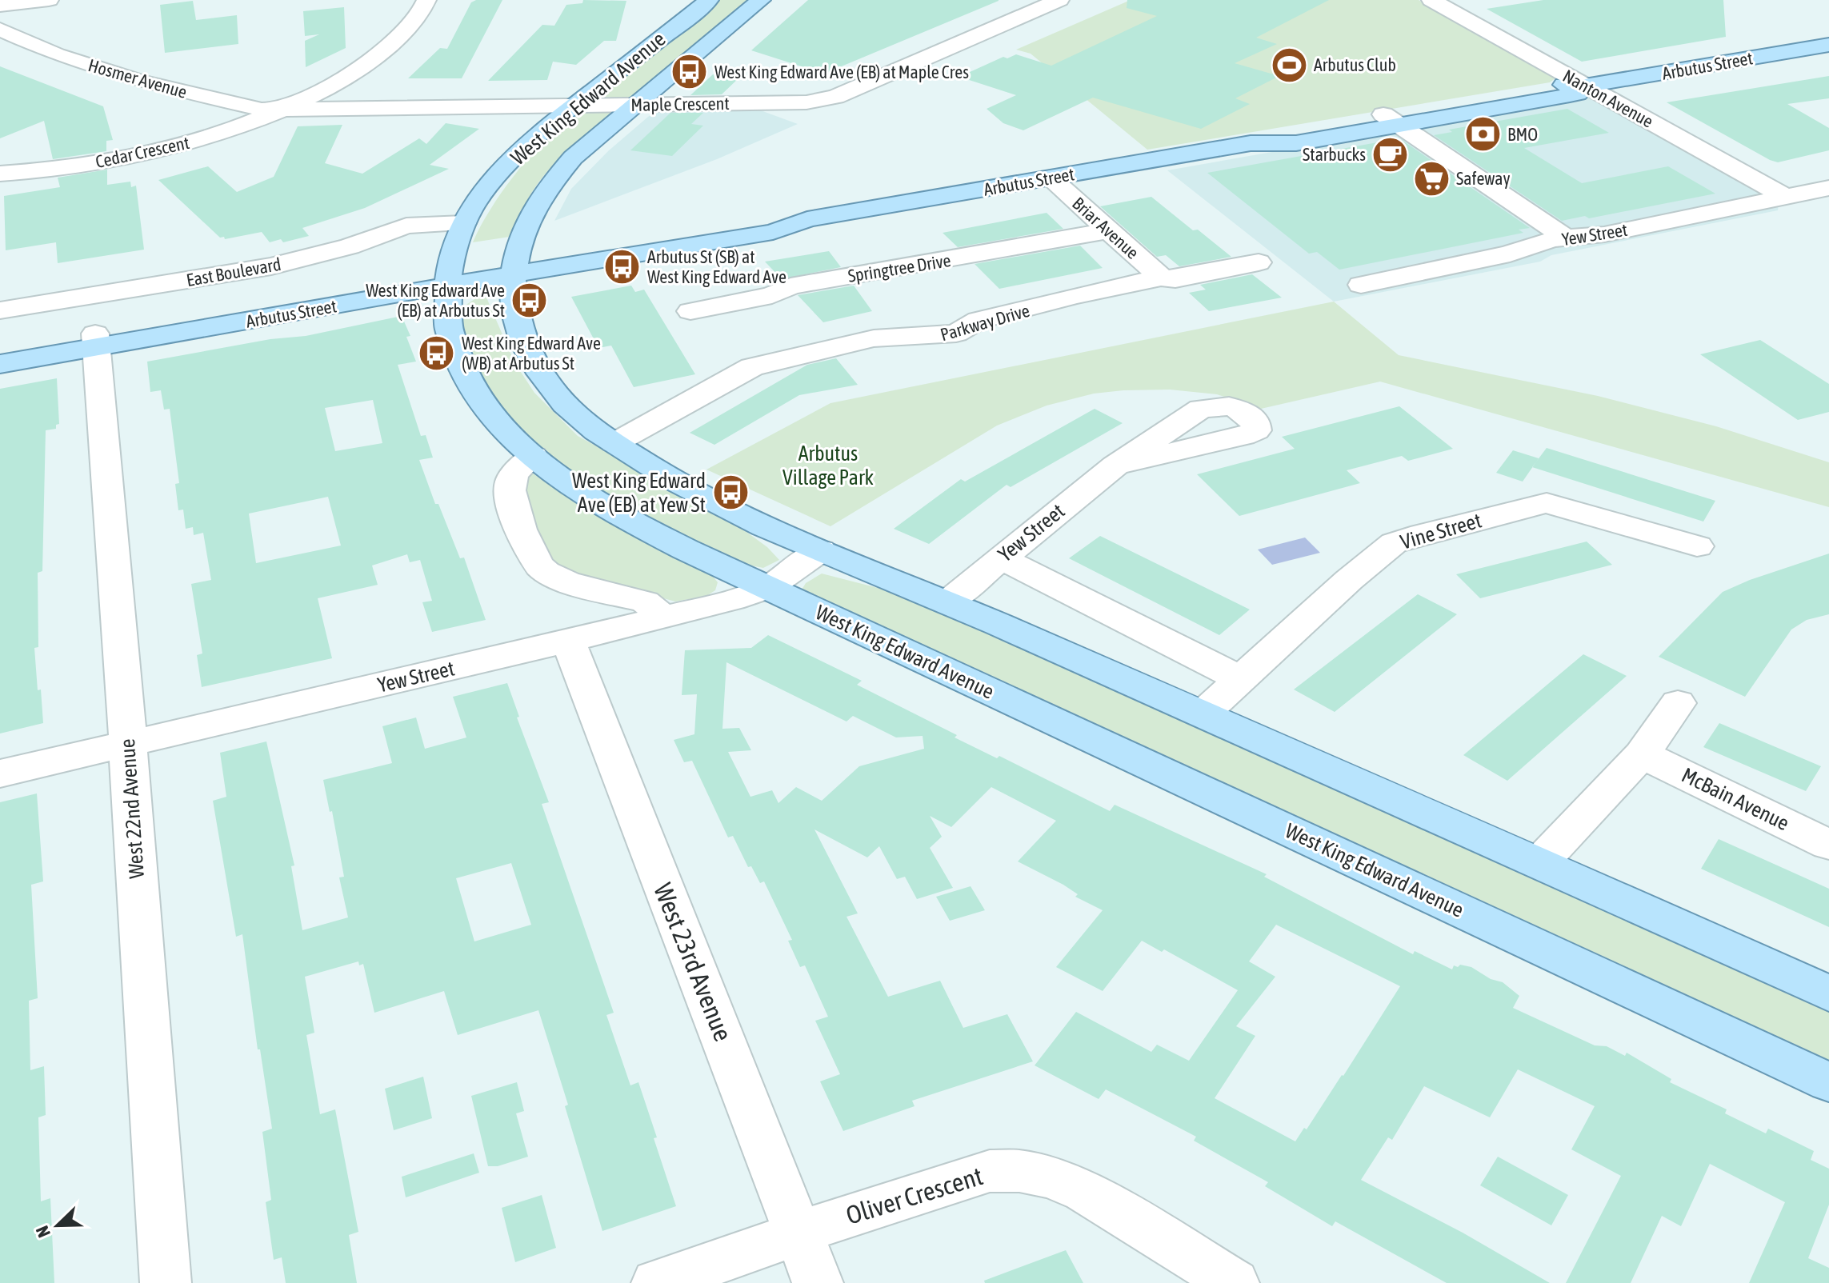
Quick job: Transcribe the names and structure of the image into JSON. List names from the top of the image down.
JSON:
{
  "streets": {
    "main road": ["Arbutus Street", "West King Edward Avenue"],
    "street": [
      "Hosmer Avenue",
      "Nanton Avenue",
      "Maple Crescent",
      "Cedar Crescent",
      "Briar Avenue",
      "Yew Street",
      "Springtree Drive",
      "East Boulevard",
      "Parkway Drive",
      "Vine Street",
      "McBain Avenue",
      "West 22nd Avenue",
      "West 23rd Avenue",
      "Oliver Crescent"
    ]
  },
  "crossings": [
    ["Arbutus Street", "West King Edward Avenue"],
    ["Arbutus Street", "Nanton Avenue"],
    ["Arbutus Street", "Briar Avenue"],
    ["Arbutus Street", "West 22nd Avenue"],
    ["Hosmer Avenue", "Maple Crescent"],
    ["Hosmer Avenue", "Cedar Crescent"],
    ["West King Edward Avenue", "Maple Crescent"],
    ["West King Edward Avenue", "Yew Street"],
    ["West King Edward Avenue", "East Boulevard"],
    ["West King Edward Avenue", "Parkway Drive"],
    ["West King Edward Avenue", "Vine Street"],
    ["Nanton Avenue", "Yew Street"],
    ["Maple Crescent", "Cedar Crescent"],
    ["Briar Avenue", "Springtree Drive"],
    ["Briar Avenue", "Parkway Drive"],
    ["Yew Street", "West 22nd Avenue"],
    ["Yew Street", "West 23rd Avenue"],
    ["West 23rd Avenue", "Oliver Crescent"]
  ],
  "parks": ["Arbutus Village Park"],
  "places": {
    "sports": ["Arbutus Club"],
    "bus stop": [
      "West King Edward Ave (EB) at Maple Cres",
      "Arbutus St (SB) at West King Edward Ave",
      "West King Edward Ave (EB) at Arbutus St",
      "West King Edward Ave (WB) at Arbutus St",
      "West King Edward Ave (EB) at Yew St"
    ],
    "bank": ["BMO"],
    "cafe": ["Starbucks"],
    "supermarket": ["Safeway"]
  },
  "north": "bottom left"
}
